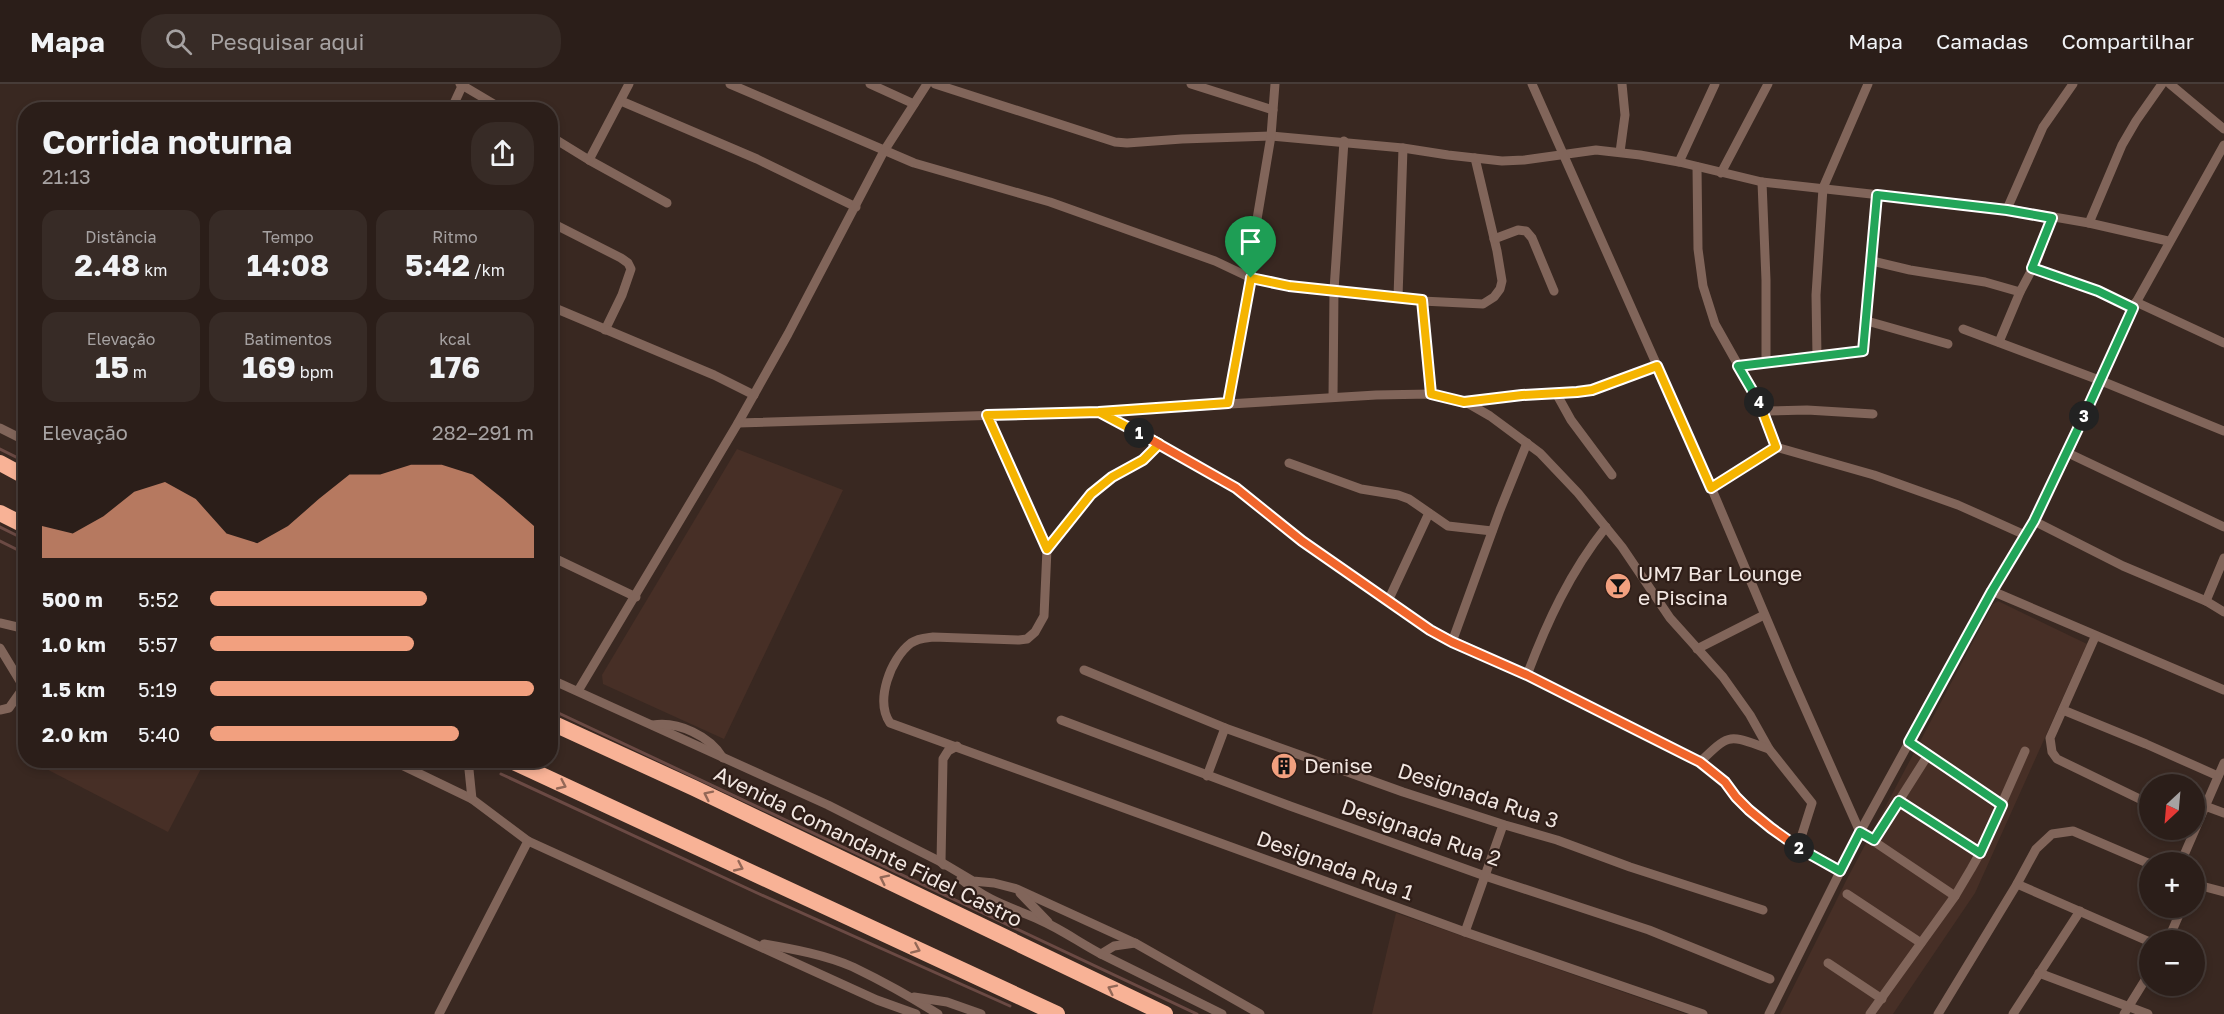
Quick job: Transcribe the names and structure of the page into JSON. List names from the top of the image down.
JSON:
{
  "streets": {
    "highway": ["Avenida Comandante Fidel Castro"],
    "street": ["Designada Rua 3", "Designada Rua 2", "Designada Rua 1"]
  },
  "places": {
    "bar": ["UM7 Bar Lounge e Piscina"],
    "building": ["Denise"]
  },
  "north": "bottom left",
  "page": {
    "header": "Mapa",
    "search": "Pesquisar aqui",
    "nav": ["Mapa", "Camadas", "Compartilhar"],
    "heading": ["Corrida noturna", "21:13"],
    "stats": [
      ["Distância", "2.48 km"],
      ["Tempo", "14:08"],
      ["Ritmo", "5:42 /km"],
      ["Elevação", "15 m"],
      ["Batimentos", "169 bpm"],
      ["kcal", "176"]
    ],
    "pins": [
      "4",
      "3",
      "1",
      "2"
    ],
    "chart": ["Elevação", "282–291 m"],
    "list": [
      {
        "name": "500 m",
        "note": "5:52"
      },
      {
        "name": "1.0 km",
        "note": "5:57"
      },
      {
        "name": "1.5 km",
        "note": "5:19"
      },
      {
        "name": "2.0 km",
        "note": "5:40"
      }
    ],
    "map_buttons": ["+", "−"]
  }
}
